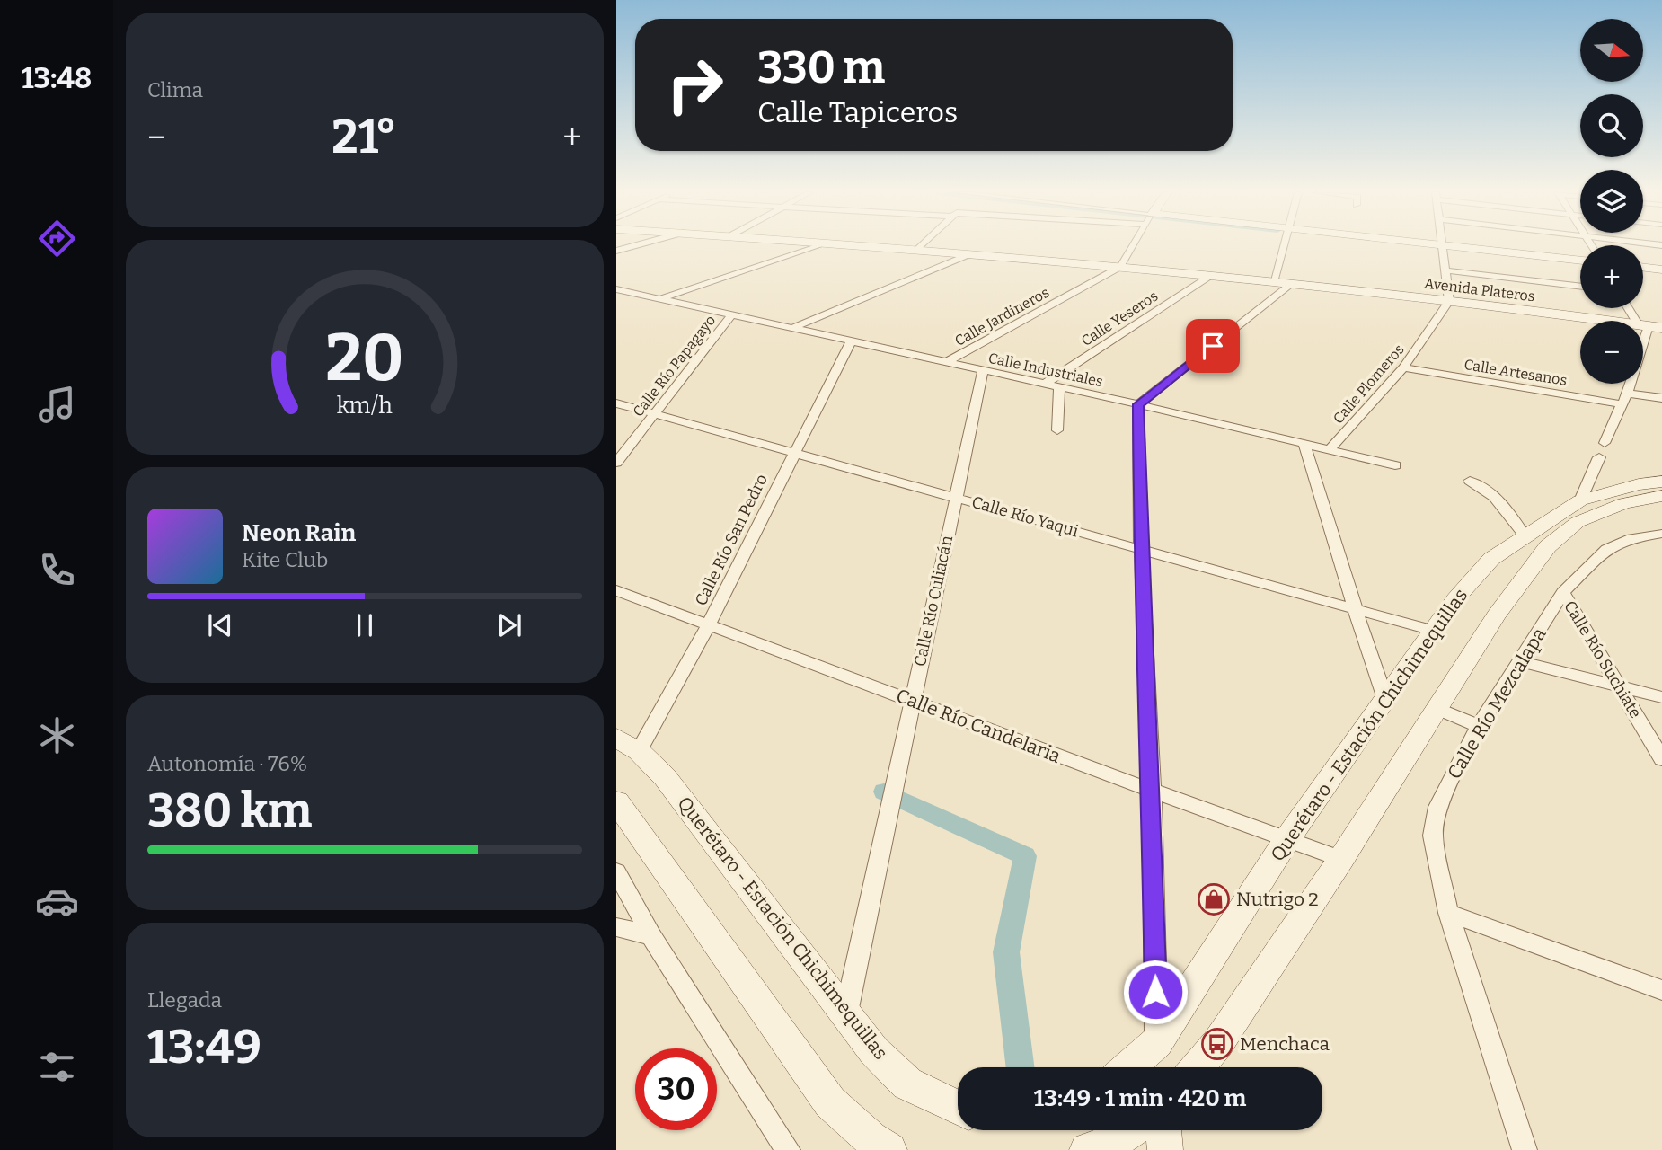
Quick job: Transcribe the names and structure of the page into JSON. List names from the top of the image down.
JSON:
{
  "streets": {
    "street": [
      "Avenida Plateros",
      "Calle Jardineros",
      "Calle Yeseros",
      "Calle Río Papagayo",
      "Calle Industriales",
      "Calle Artesanos",
      "Calle Plomeros",
      "Calle Río Yaqui",
      "Calle Río San Pedro",
      "Calle Río Culiacán",
      "Calle Río Suchiate",
      "Calle Río Mezcalapa",
      "Querétaro - Estación Chichimequillas",
      "Calle Río Candelaria"
    ]
  },
  "crossings": [
    ["Avenida Plateros", "Calle Jardineros"],
    ["Avenida Plateros", "Calle Yeseros"],
    ["Avenida Plateros", "Calle Plomeros"],
    ["Calle Jardineros", "Calle Industriales"],
    ["Calle Yeseros", "Calle Industriales"],
    ["Calle Río Papagayo", "Calle Industriales"],
    ["Calle Río Papagayo", "Calle Río Yaqui"],
    ["Calle Industriales", "Calle Plomeros"],
    ["Calle Industriales", "Calle Río San Pedro"],
    ["Calle Industriales", "Calle Río Culiacán"],
    ["Calle Artesanos", "Calle Plomeros"],
    ["Calle Río Yaqui", "Calle Río San Pedro"],
    ["Calle Río Yaqui", "Calle Río Culiacán"],
    ["Calle Río Yaqui", "Querétaro - Estación Chichimequillas"],
    ["Calle Río San Pedro", "Querétaro - Estación Chichimequillas"],
    ["Calle Río San Pedro", "Calle Río Candelaria"],
    ["Calle Río Culiacán", "Querétaro - Estación Chichimequillas"],
    ["Calle Río Culiacán", "Calle Río Candelaria"],
    ["Calle Río Suchiate", "Calle Río Mezcalapa"],
    ["Querétaro - Estación Chichimequillas", "Calle Río Candelaria"]
  ],
  "places": {
    "shop": ["Nutrigo 2"],
    "bus stop": ["Menchaca"]
  },
  "north": "right",
  "page": {
    "tabs": "13:48",
    "tile": [
      "Clima",
      ["Autonomía · 76%", "380 km"],
      ["Llegada", "13:49"]
    ],
    "map_buttons": ["+", "−"],
    "turn": ["330 m", "Calle Tapiceros"],
    "heat": ["−", "21°", "+"],
    "song": ["Neon Rain", "Kite Club"],
    "limit": "30",
    "trip": "13:49 · 1 min · 420 m",
    "gauge": ["20", "km/h"]
  }
}
